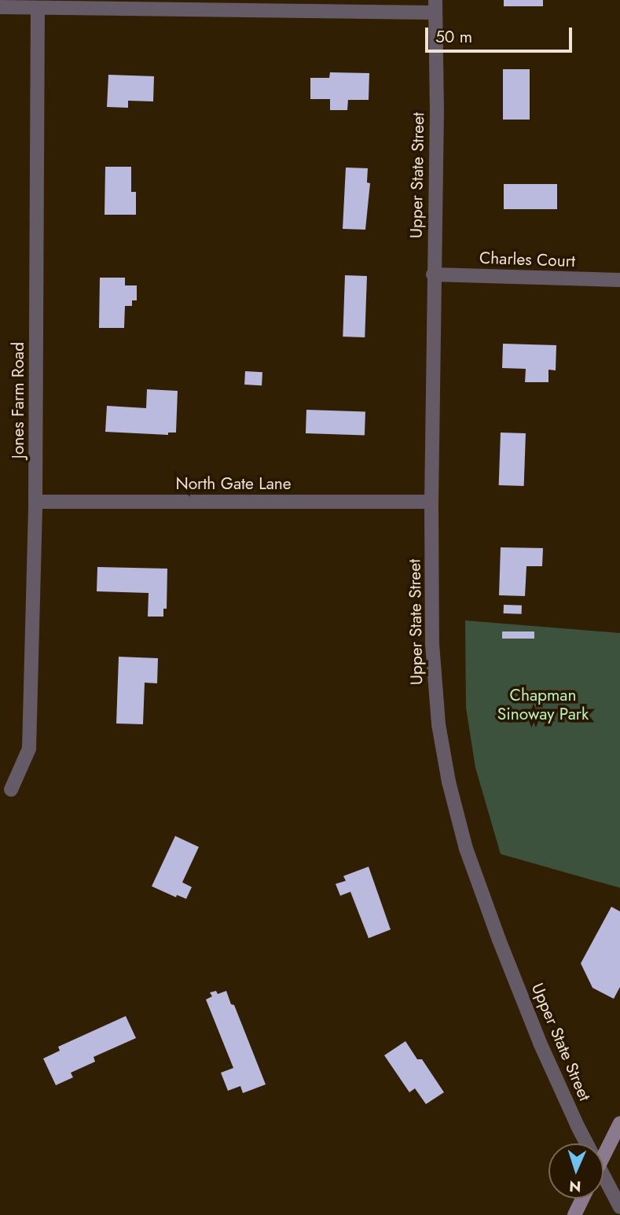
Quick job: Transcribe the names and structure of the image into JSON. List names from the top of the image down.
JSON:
{
  "streets": {
    "street": [
      "Upper State Street",
      "Charles Court",
      "Jones Farm Road",
      "North Gate Lane"
    ]
  },
  "crossings": [
    ["Upper State Street", "Charles Court"],
    ["Upper State Street", "North Gate Lane"],
    ["Jones Farm Road", "North Gate Lane"]
  ],
  "parks": ["Chapman Sinoway Park"],
  "scale_bar": "50 m",
  "north": "bottom"
}
